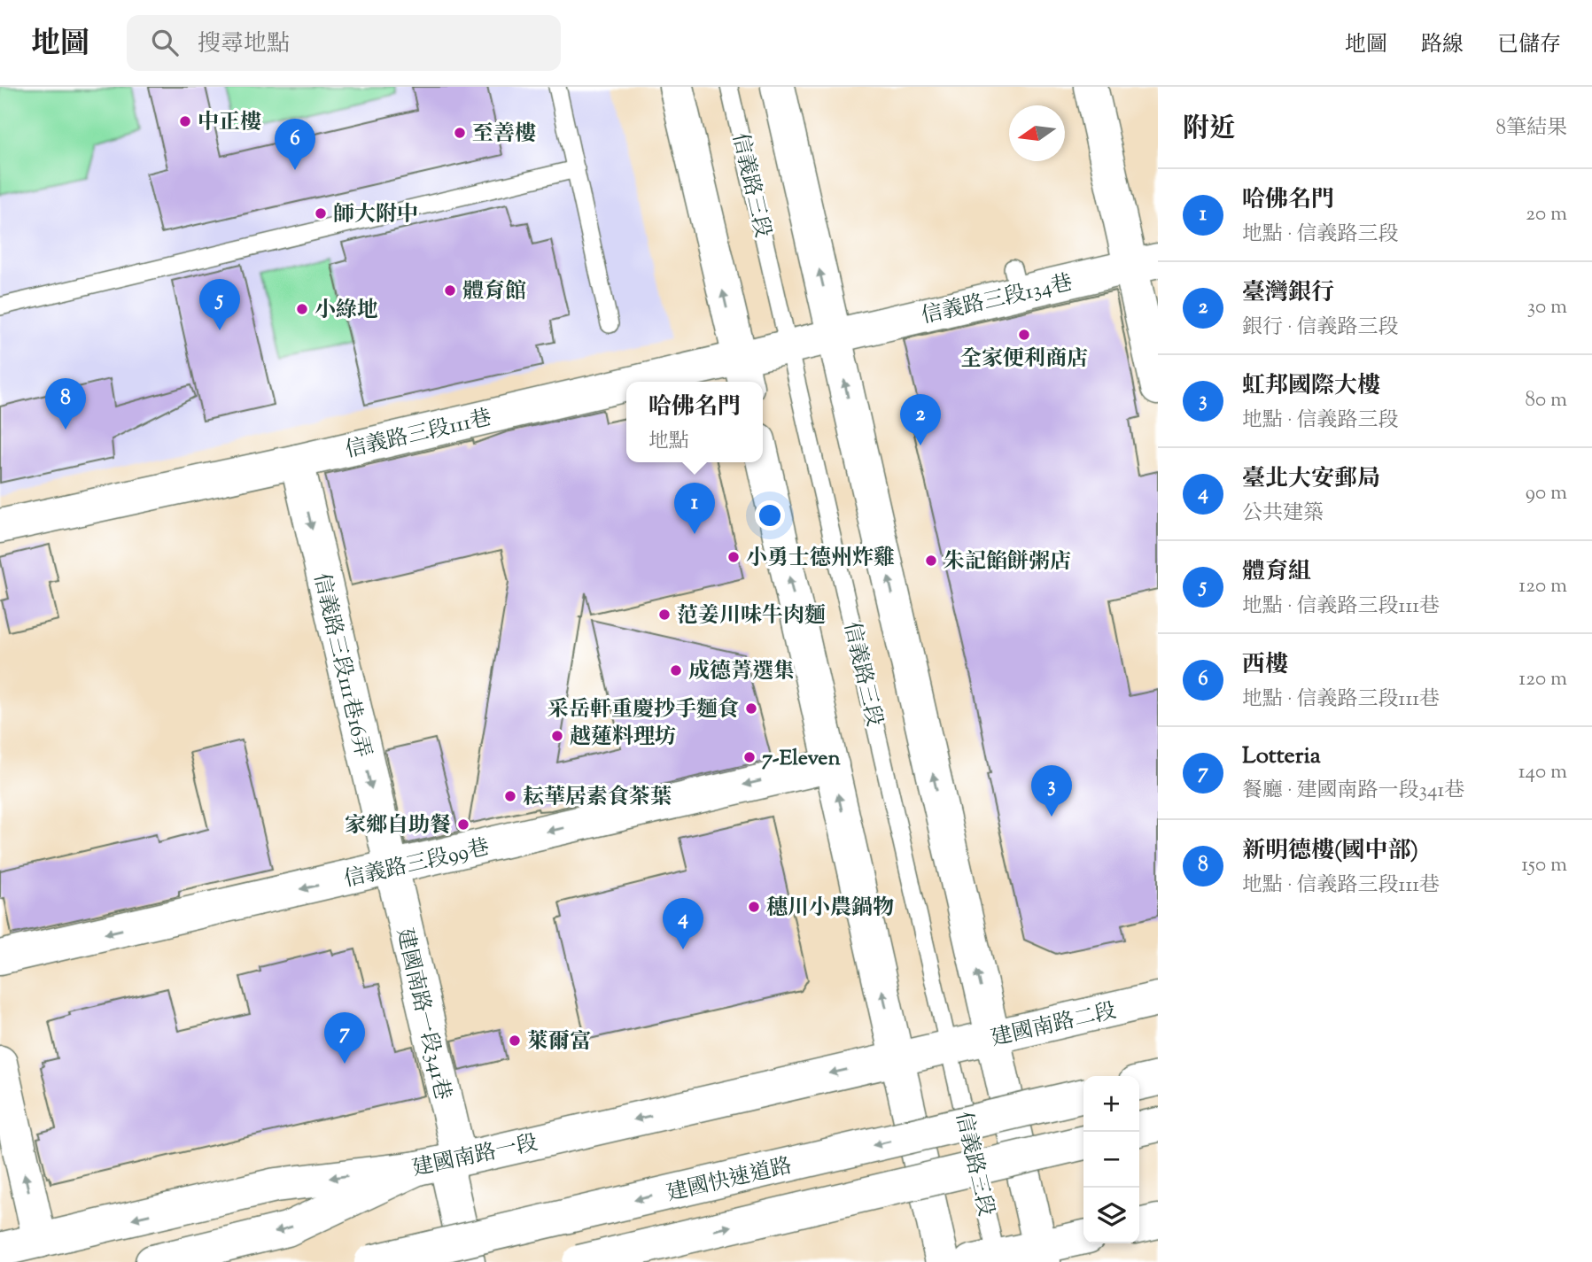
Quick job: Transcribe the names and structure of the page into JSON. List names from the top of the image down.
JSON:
{
  "streets": {
    "main road": [
      "信義路三段",
      "信義路三段134巷",
      "信義路三段111巷",
      "信義路三段111巷16弄",
      "信義路三段99巷",
      "建國南路一段341巷",
      "建國南路二段",
      "建國南路一段",
      "建國快速道路"
    ]
  },
  "crossings": [
    ["信義路三段", "信義路三段134巷"],
    ["信義路三段", "信義路三段111巷"],
    ["信義路三段", "建國南路二段"],
    ["信義路三段", "建國南路一段"],
    ["信義路三段134巷", "信義路三段111巷"],
    ["信義路三段111巷", "信義路三段111巷16弄"],
    ["信義路三段111巷16弄", "信義路三段99巷"],
    ["信義路三段111巷16弄", "建國南路一段341巷"],
    ["信義路三段99巷", "建國南路一段341巷"],
    ["建國南路一段341巷", "建國南路一段"],
    ["建國南路二段", "建國南路一段"]
  ],
  "one_way": ["信義路三段111巷16弄", "信義路三段99巷"],
  "places": [
    "中正樓",
    "至善樓",
    "師大附中",
    "體育館",
    "小綠地",
    "全家便利商店",
    "小勇士德州炸雞",
    "朱記餡餅粥店",
    "范姜川味牛肉麵",
    "成德菁選集",
    "采岳軒重慶抄手麵食",
    "越蓮料理坊",
    "7-Eleven",
    "耘華居素食茶葉",
    "家鄉自助餐",
    "穗川小農鍋物",
    "萊爾富"
  ],
  "north": "left",
  "page": {
    "header": "地圖",
    "search": "搜尋地點",
    "nav": ["地圖", "路線", "已儲存"],
    "heading": ["附近", "8筆結果"],
    "pins": [
      "6",
      "5",
      "8",
      "2",
      "1",
      "3",
      "4",
      "7"
    ],
    "list": [
      {
        "mark": "1",
        "name": "哈佛名門",
        "note": "地點 · 信義路三段",
        "value": "20 m"
      },
      {
        "mark": "2",
        "name": "臺灣銀行",
        "note": "銀行 · 信義路三段",
        "value": "30 m"
      },
      {
        "mark": "3",
        "name": "虹邦國際大樓",
        "note": "地點 · 信義路三段",
        "value": "80 m"
      },
      {
        "mark": "4",
        "name": "臺北大安郵局",
        "note": "公共建築",
        "value": "90 m"
      },
      {
        "mark": "5",
        "name": "體育組",
        "note": "地點 · 信義路三段111巷",
        "value": "120 m"
      },
      {
        "mark": "6",
        "name": "西樓",
        "note": "地點 · 信義路三段111巷",
        "value": "120 m"
      },
      {
        "mark": "7",
        "name": "Lotteria",
        "note": "餐廳 · 建國南路一段341巷",
        "value": "140 m"
      },
      {
        "mark": "8",
        "name": "新明德樓(國中部)",
        "note": "地點 · 信義路三段111巷",
        "value": "150 m"
      }
    ],
    "popup": ["哈佛名門", "地點"],
    "map_buttons": ["+", "−"]
  }
}
